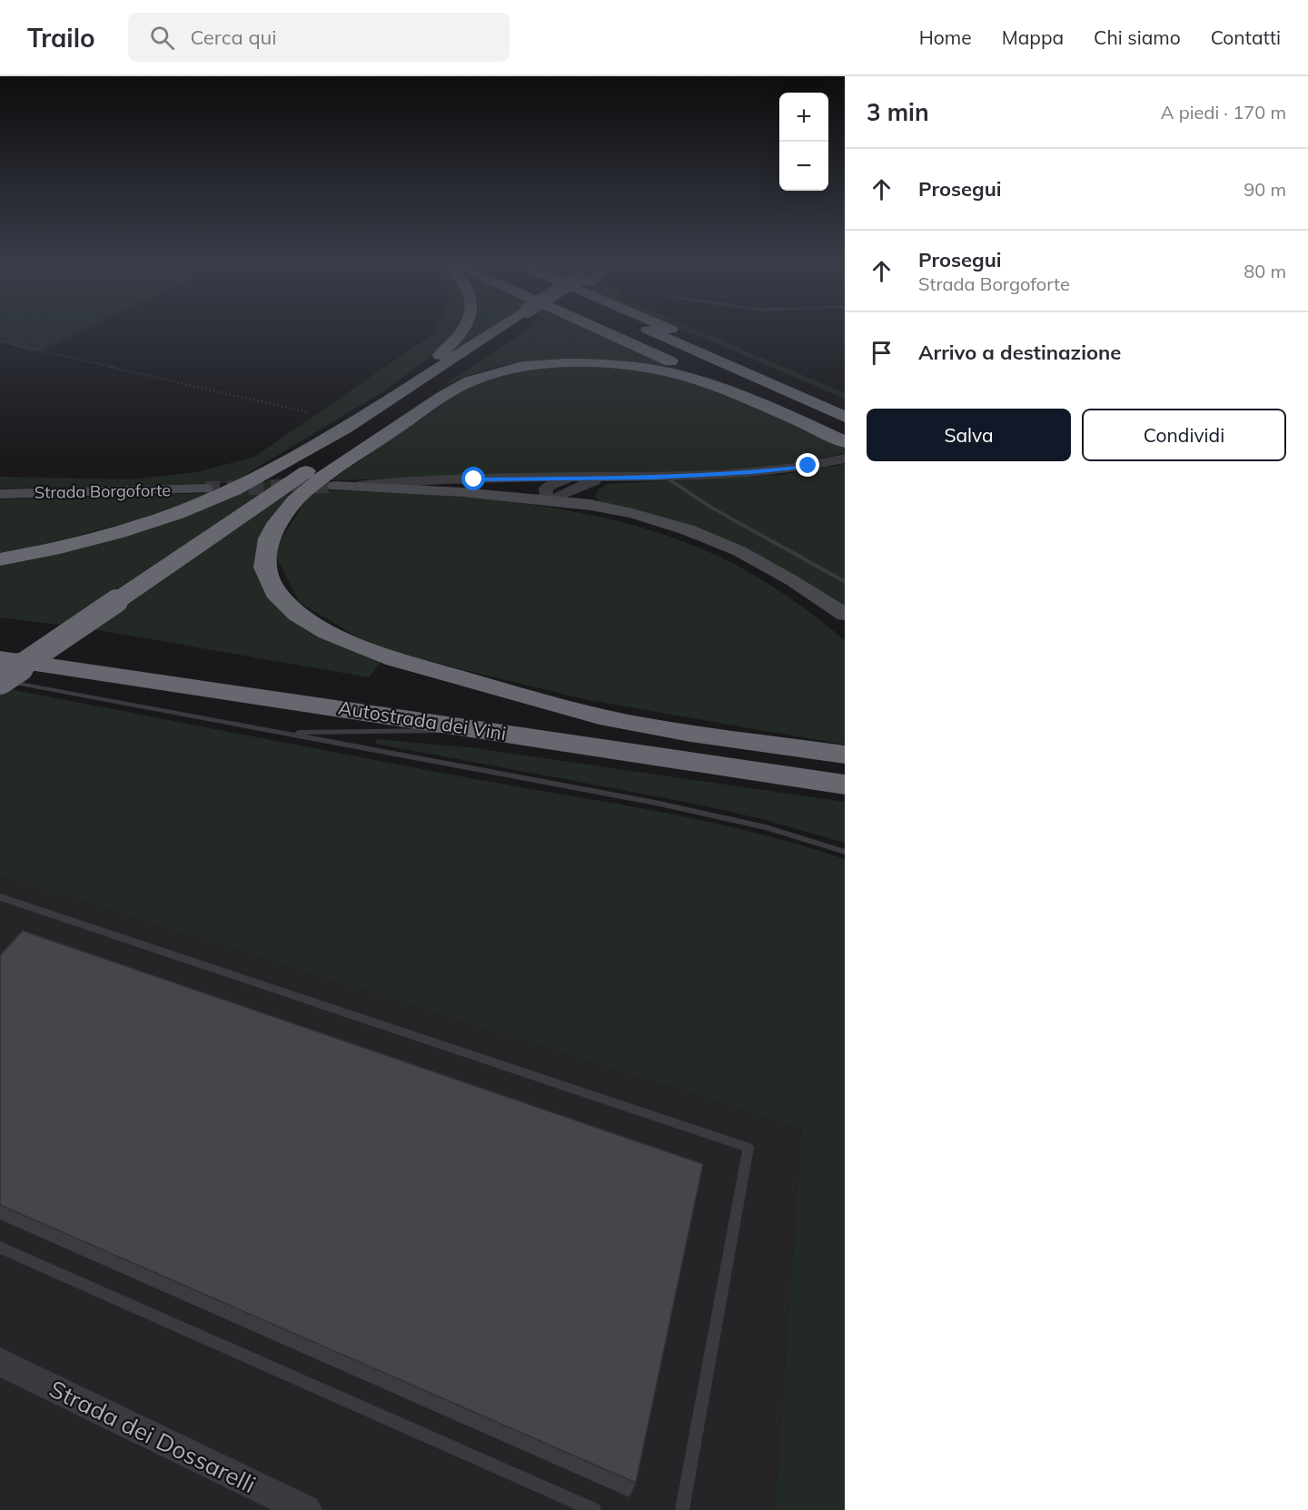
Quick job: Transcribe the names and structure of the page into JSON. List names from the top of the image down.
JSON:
{
  "streets": {
    "highway": ["Autostrada dei Vini"],
    "main road": ["Strada Borgoforte"],
    "street": ["Strada dei Dossarelli"]
  },
  "page": {
    "header": "Trailo",
    "search": "Cerca qui",
    "nav": [
      "Home",
      "Mappa",
      "Chi siamo",
      "Contatti"
    ],
    "heading": ["3 min", "A piedi · 170 m"],
    "map_buttons": ["+", "−"],
    "list": [
      ["Prosegui", "90 m"],
      ["Prosegui", "Strada Borgoforte", "80 m"],
      "Arrivo a destinazione"
    ],
    "buttons": ["Salva", "Condividi"]
  }
}
